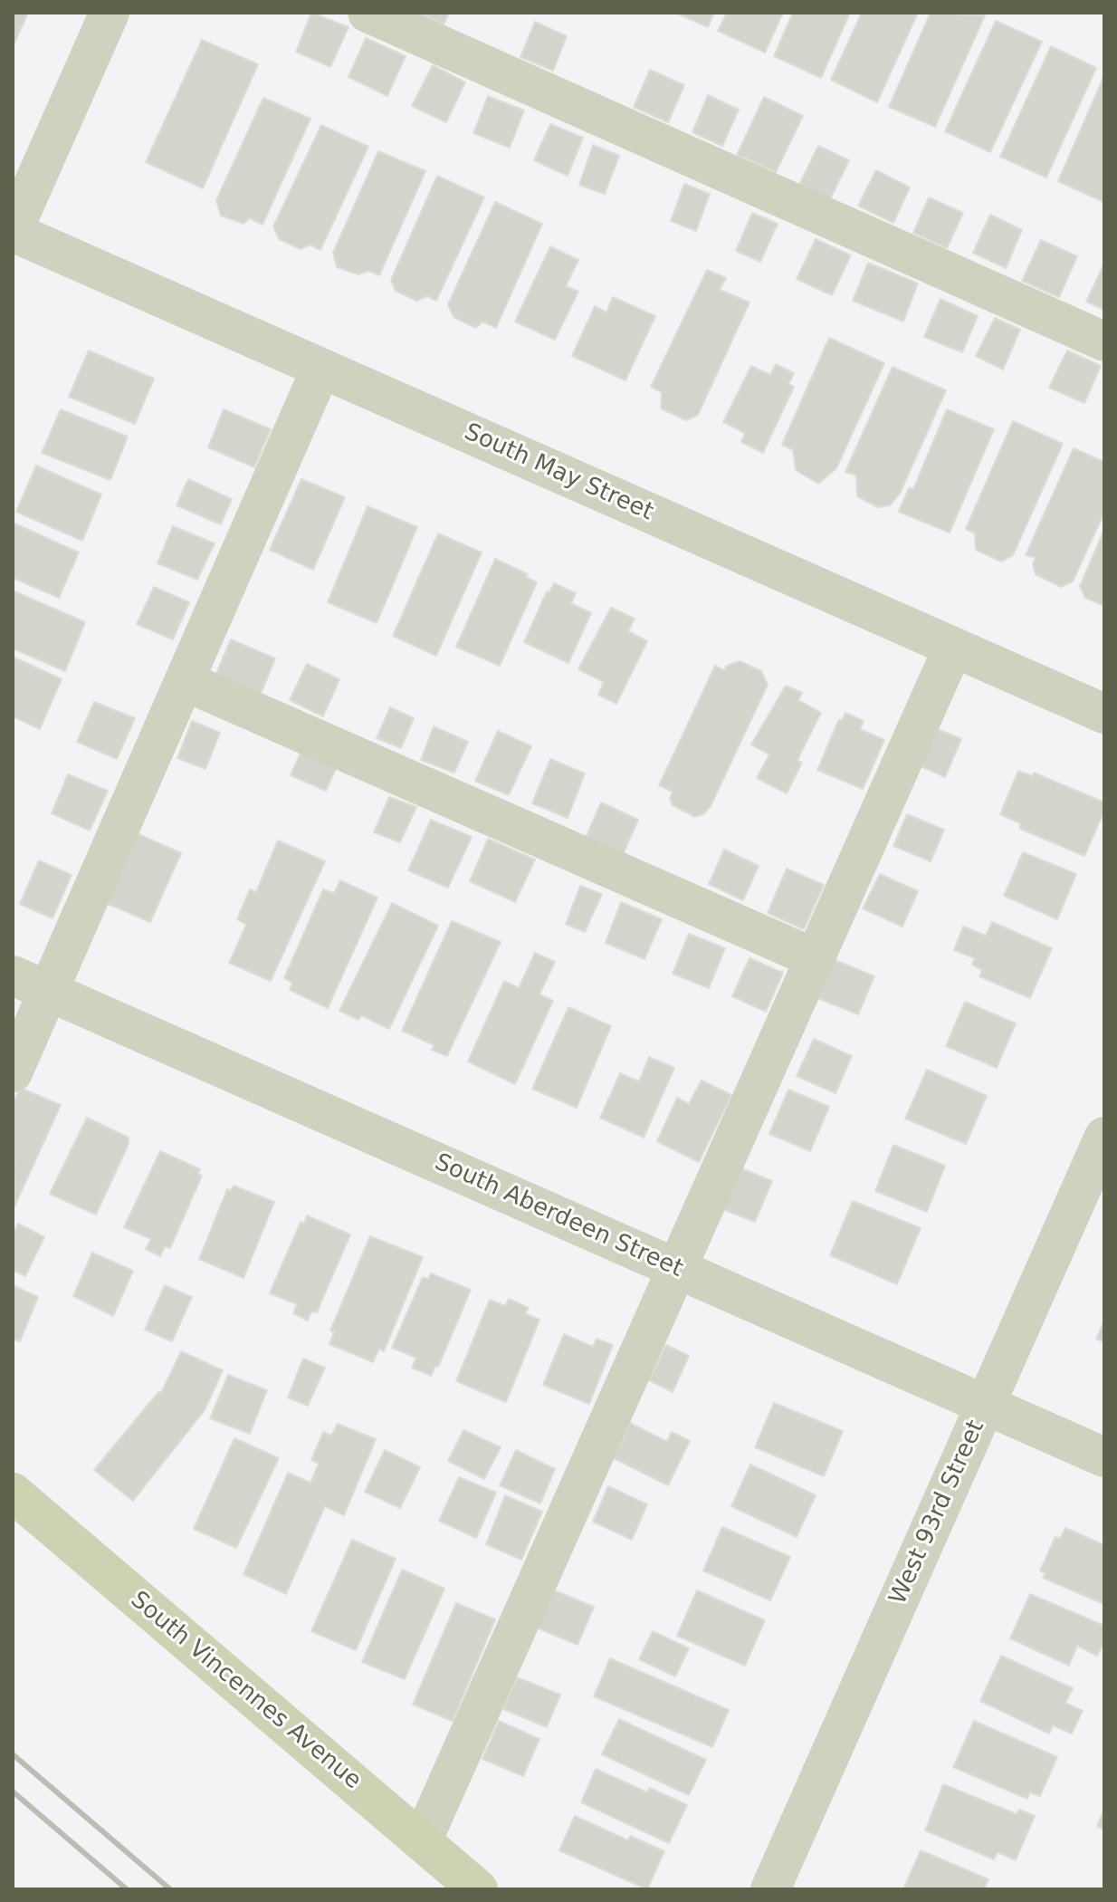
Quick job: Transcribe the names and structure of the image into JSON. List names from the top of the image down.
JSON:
{
  "streets": {
    "main road": ["South Vincennes Avenue"],
    "street": ["South May Street", "South Aberdeen Street", "West 93rd Street"]
  },
  "crossings": [
    ["South Aberdeen Street", "West 93rd Street"]
  ]
}
